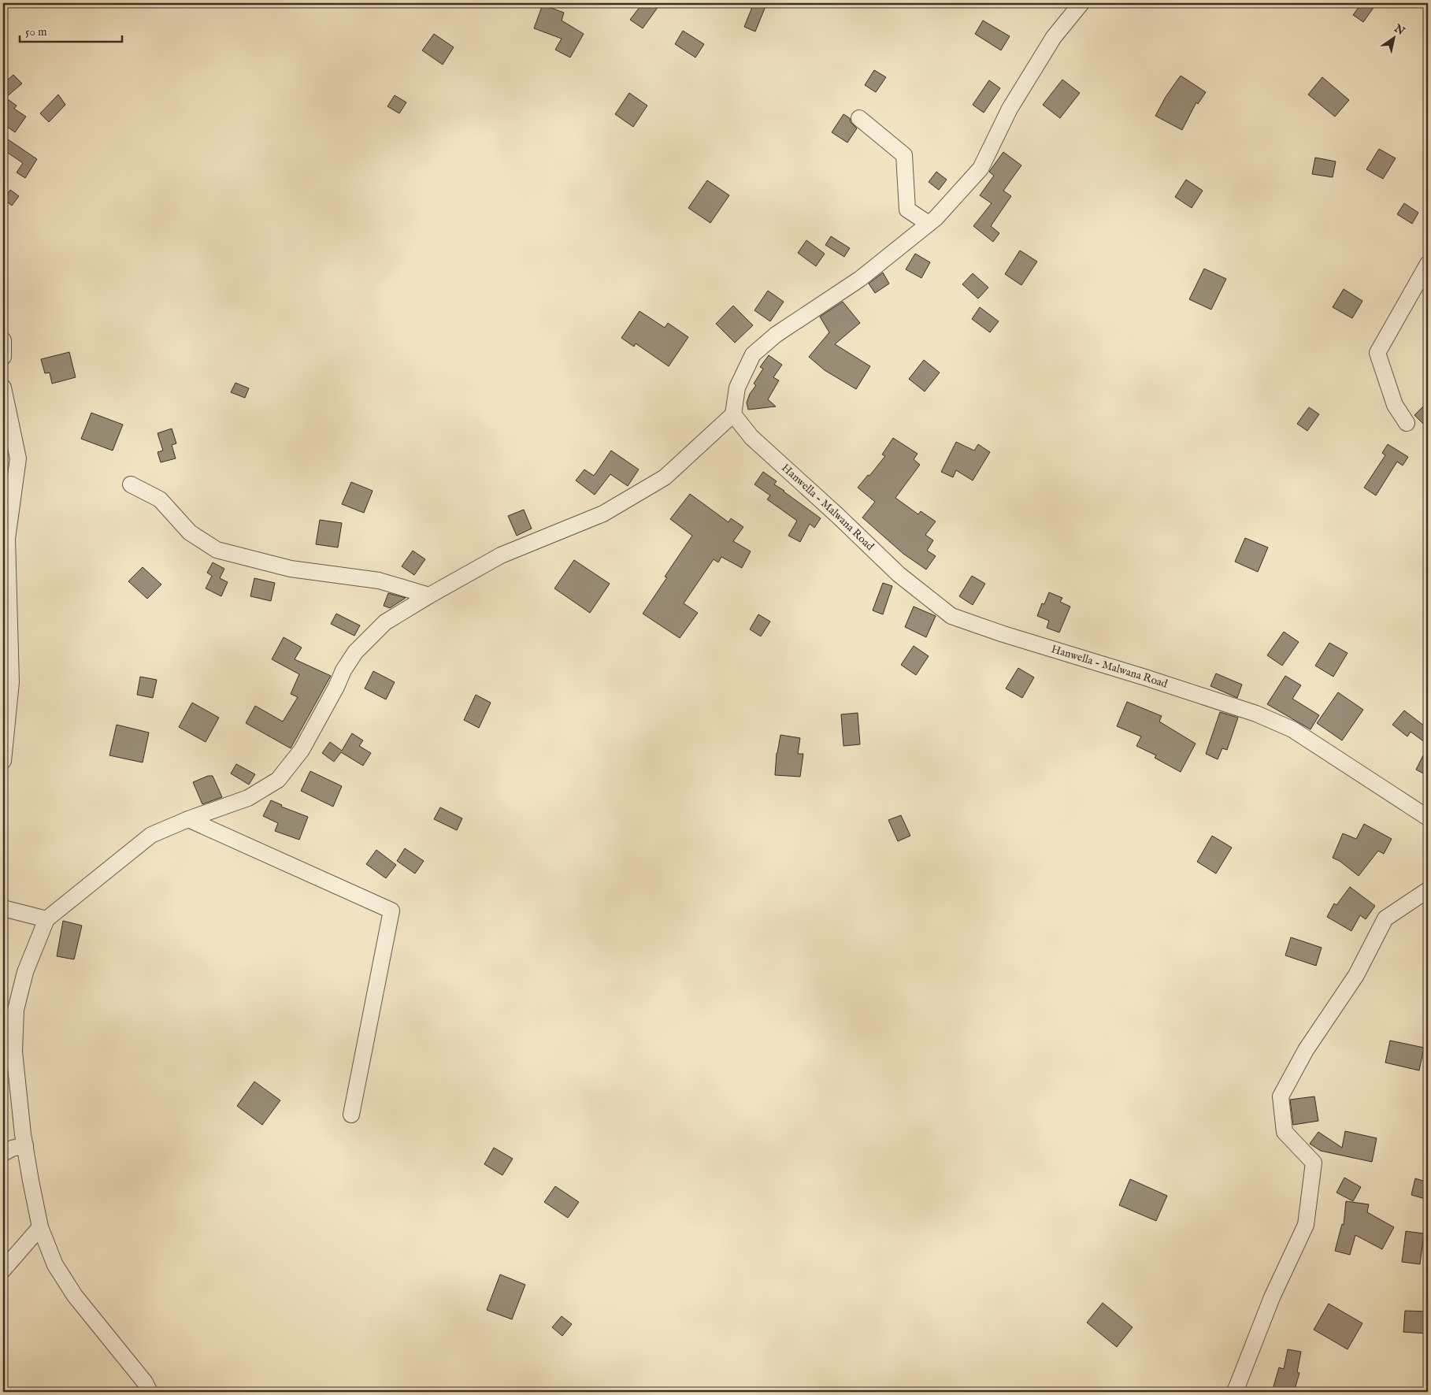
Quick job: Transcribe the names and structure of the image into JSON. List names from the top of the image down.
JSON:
{
  "streets": {
    "street": ["Hanwella - Malwana Road"]
  },
  "scale_bar": "50 m",
  "north": "top right"
}
